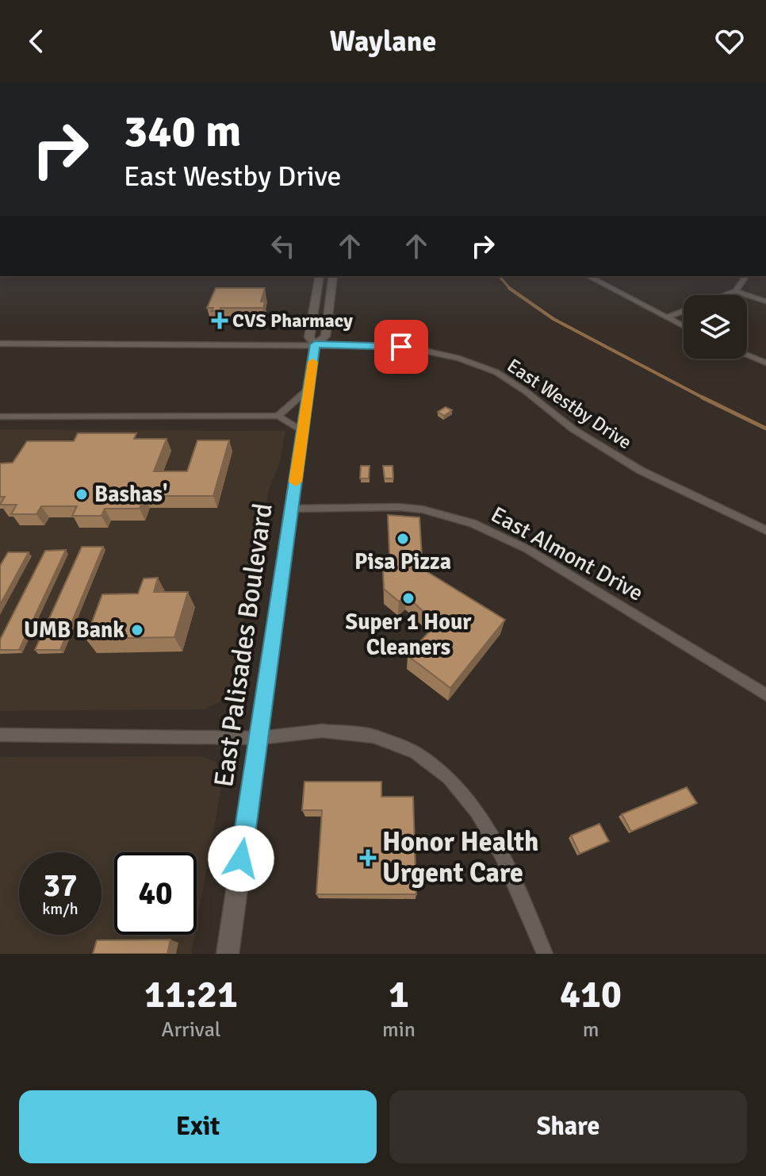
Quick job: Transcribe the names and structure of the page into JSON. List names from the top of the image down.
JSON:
{
  "streets": {
    "street": ["East Westby Drive", "East Almont Drive", "East Palisades Boulevard"]
  },
  "crossings": [
    ["East Westby Drive", "East Palisades Boulevard"],
    ["East Almont Drive", "East Palisades Boulevard"]
  ],
  "places": {
    "health": ["CVS Pharmacy", "Honor Health Urgent Care"],
    "other": [
      "Bashas'",
      "Pisa Pizza",
      "Super 1 Hour Cleaners",
      "UMB Bank"
    ]
  },
  "page": {
    "header": "Waylane",
    "turn": ["340 m", "East Westby Drive"],
    "speed": "37 km/h",
    "limit": "40",
    "eta": [
      "11:21",
      "Arrival",
      "1",
      "min",
      "410",
      "m"
    ],
    "buttons": ["Exit", "Share"]
  }
}
